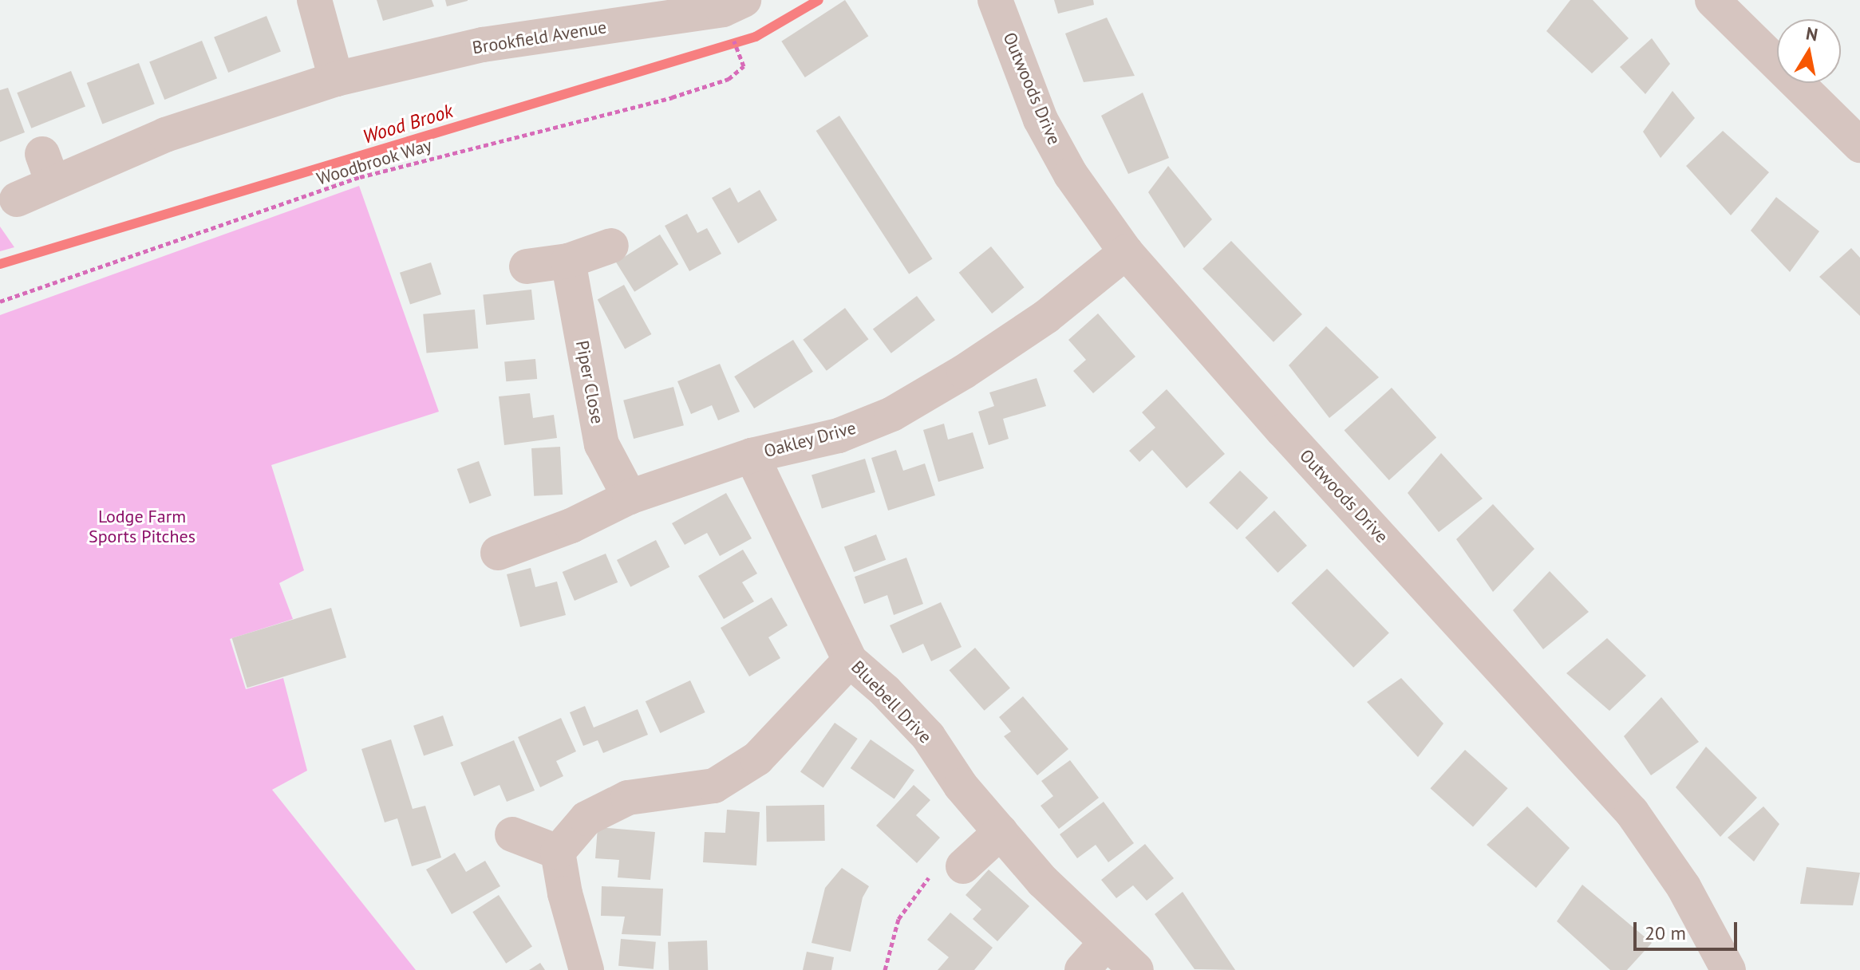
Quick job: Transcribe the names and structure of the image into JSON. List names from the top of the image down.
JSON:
{
  "streets": {
    "street": [
      "Brookfield Avenue",
      "Outwoods Drive",
      "Piper Close",
      "Oakley Drive",
      "Bluebell Drive"
    ],
    "path": ["Woodbrook Way"]
  },
  "crossings": [
    ["Outwoods Drive", "Oakley Drive"],
    ["Piper Close", "Oakley Drive"],
    ["Oakley Drive", "Bluebell Drive"]
  ],
  "water": ["Wood Brook"],
  "parks": ["Lodge Farm Sports Pitches"],
  "scale_bar": "20 m",
  "north": "top"
}
